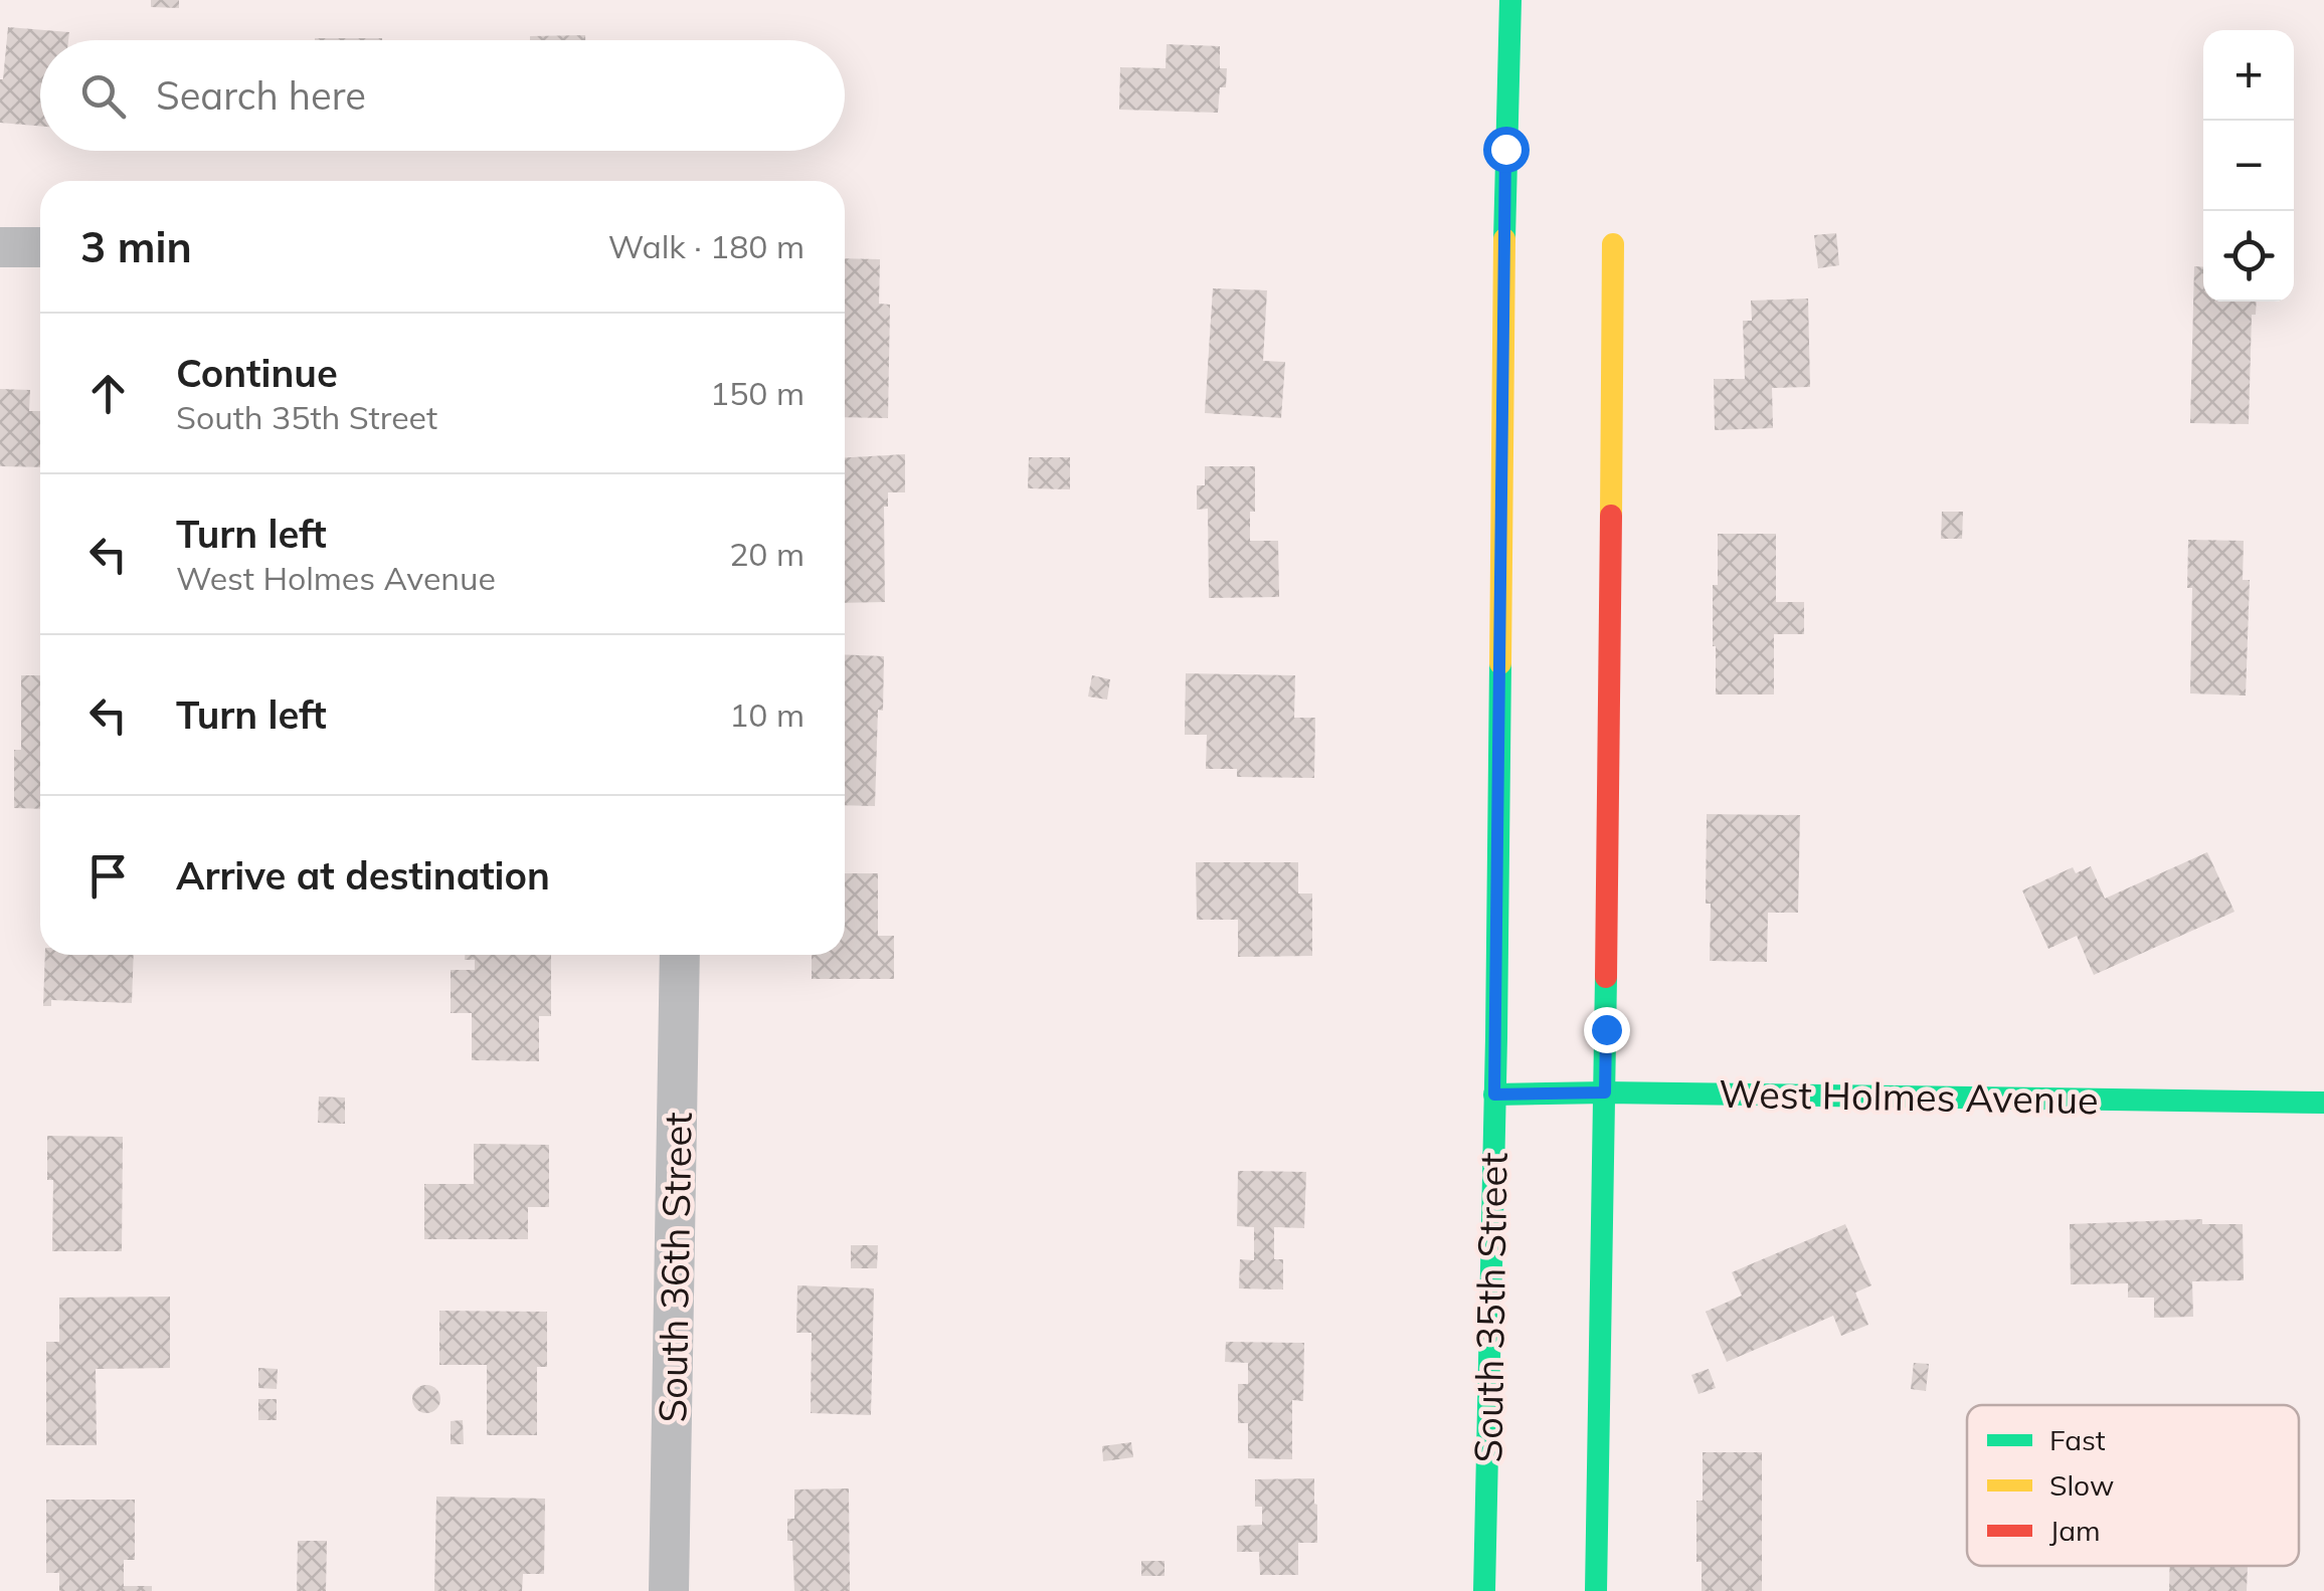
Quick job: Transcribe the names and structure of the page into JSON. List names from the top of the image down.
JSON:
{
  "streets": {
    "street": ["West Holmes Avenue", "South 36th Street", "South 35th Street"]
  },
  "crossings": [
    ["West Holmes Avenue", "South 35th Street"]
  ],
  "legend": ["Fast", "Slow", "Jam"],
  "page": {
    "map_buttons": ["+", "−"],
    "search": "Search here",
    "heading": ["3 min", "Walk · 180 m"],
    "list": [
      ["Continue", "South 35th Street", "150 m"],
      ["Turn left", "West Holmes Avenue", "20 m"],
      ["Turn left", "10 m"],
      "Arrive at destination"
    ]
  }
}
